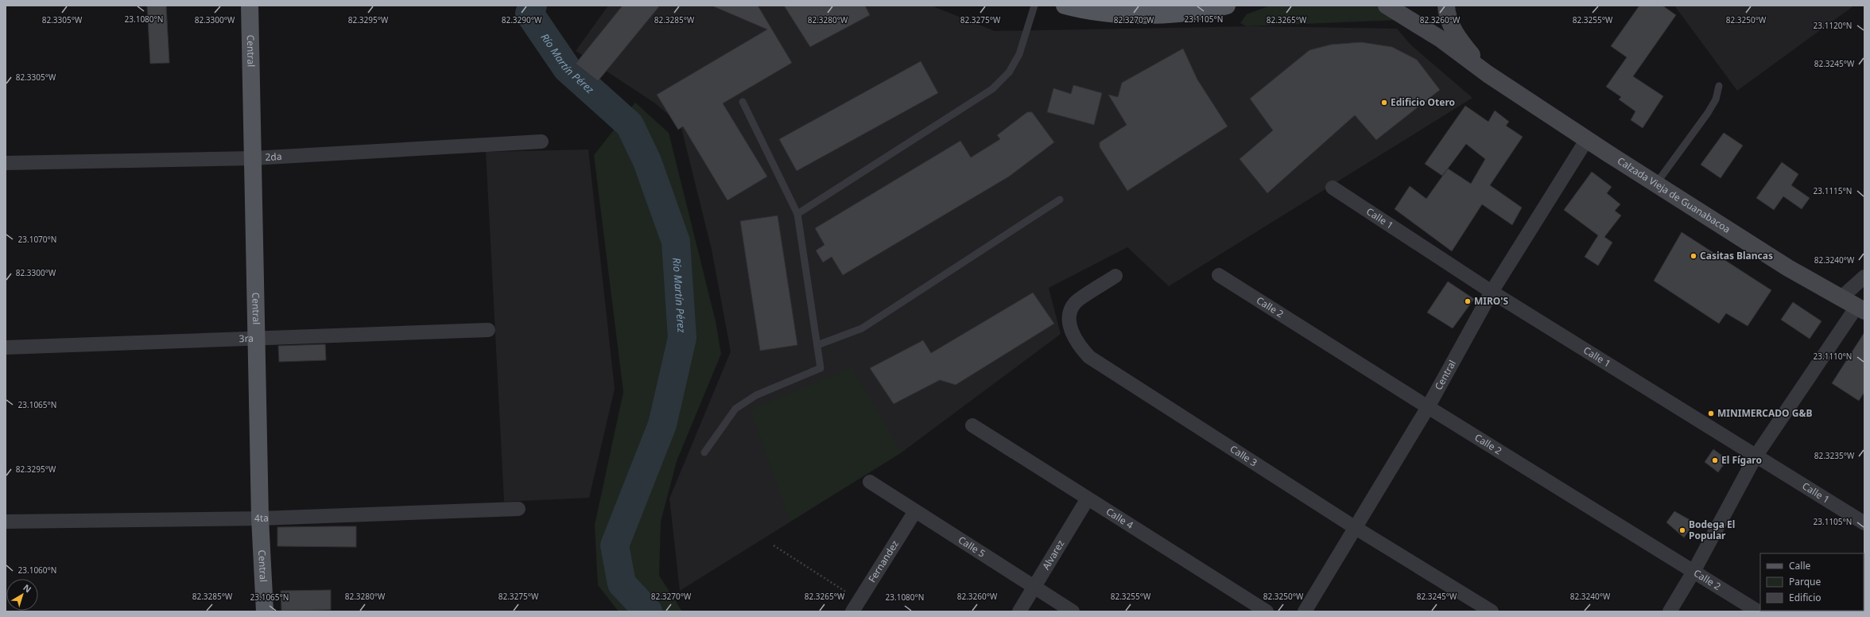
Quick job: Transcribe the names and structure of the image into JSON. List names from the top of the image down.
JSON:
{
  "streets": {
    "main road": ["Central", "Calzada Vieja de Guanabacoa"],
    "street": [
      "2da",
      "Calle 1",
      "Calle 2",
      "3ra",
      "Calle 3",
      "4ta",
      "Calle 4",
      "Calle 5",
      "Alvarez",
      "Fernandez"
    ]
  },
  "crossings": [
    ["Central", "2da"],
    ["Central", "Calzada Vieja de Guanabacoa"],
    ["Central", "Calle 1"],
    ["Central", "Calle 2"],
    ["Central", "3ra"],
    ["Central", "Calle 3"],
    ["Central", "4ta"],
    ["Calle 4", "Alvarez"],
    ["Calle 5", "Alvarez"],
    ["Calle 5", "Fernandez"]
  ],
  "water": ["Río Martín Pérez"],
  "places": [
    "Edificio Otero",
    "Casitas Blancas",
    "MIRO'S",
    "MINIMERCADO G&B",
    "El Fígaro",
    "Bodega El Popular"
  ],
  "legend": ["Calle", "Parque", "Edificio"],
  "north": "top right",
  "coordinates": [
    "23.1080°N",
    "23.1105°N",
    "82.3305°W",
    "82.3300°W",
    "82.3290°W",
    "82.3285°W",
    "82.3280°W",
    "82.3275°W",
    "82.3270°W",
    "82.3265°W",
    "82.3260°W",
    "82.3255°W",
    "82.3250°W",
    "82.3295°W",
    "23.1120°N",
    "82.3245°W",
    "23.1115°N",
    "23.1070°N",
    "82.3240°W",
    "23.1110°N",
    "23.1065°N",
    "82.3235°W",
    "23.1060°N"
  ]
}
